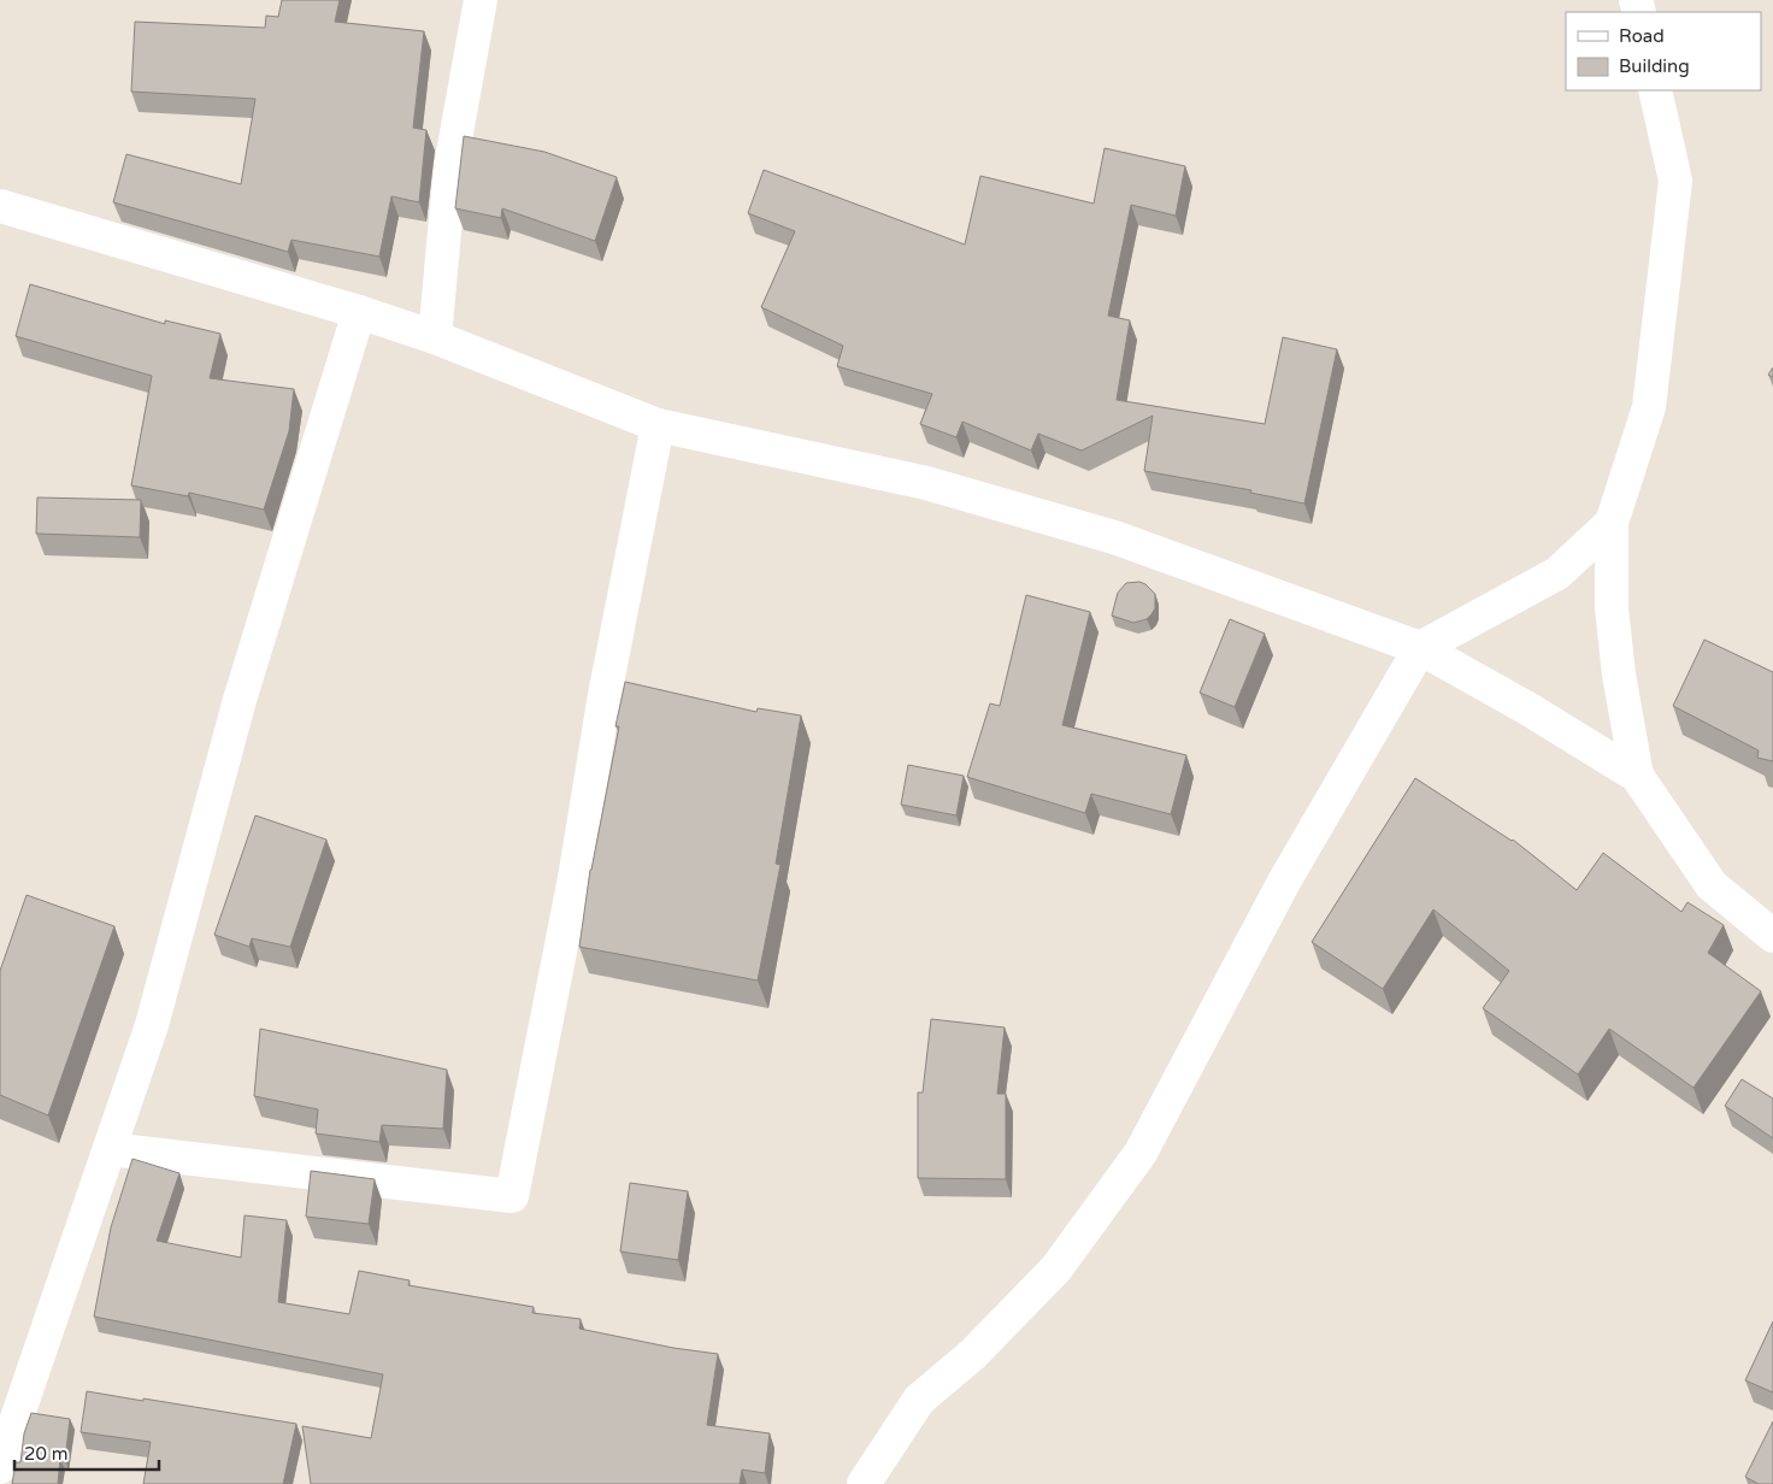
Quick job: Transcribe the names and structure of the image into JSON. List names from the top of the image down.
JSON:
{
  "legend": ["Road", "Building"],
  "scale_bar": "20 m"
}
